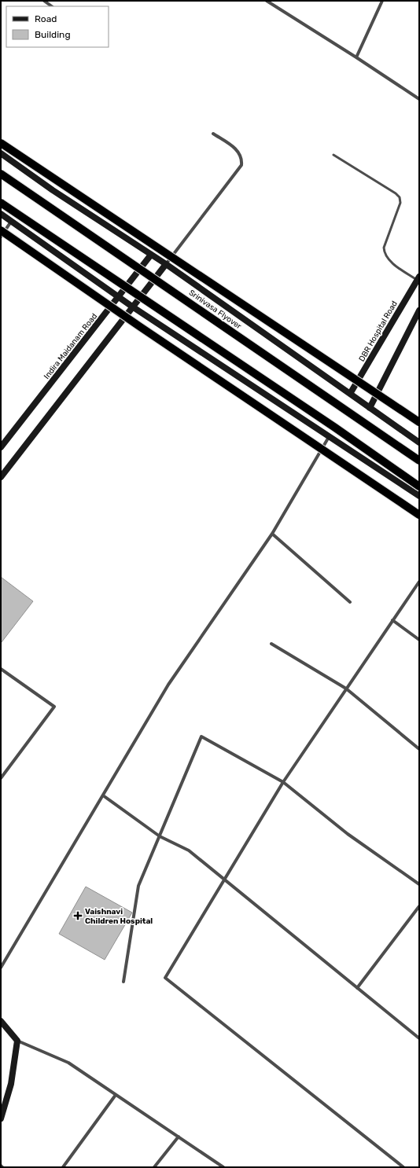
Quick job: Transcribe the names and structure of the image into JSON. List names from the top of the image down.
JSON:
{
  "streets": {
    "main road": ["Srinivasa Flyover"],
    "street": ["DBR Hospital Road", "Indira Maidanam Road"]
  },
  "places": {
    "health": ["Vaishnavi Children Hospital"]
  },
  "legend": ["Road", "Building"]
}
